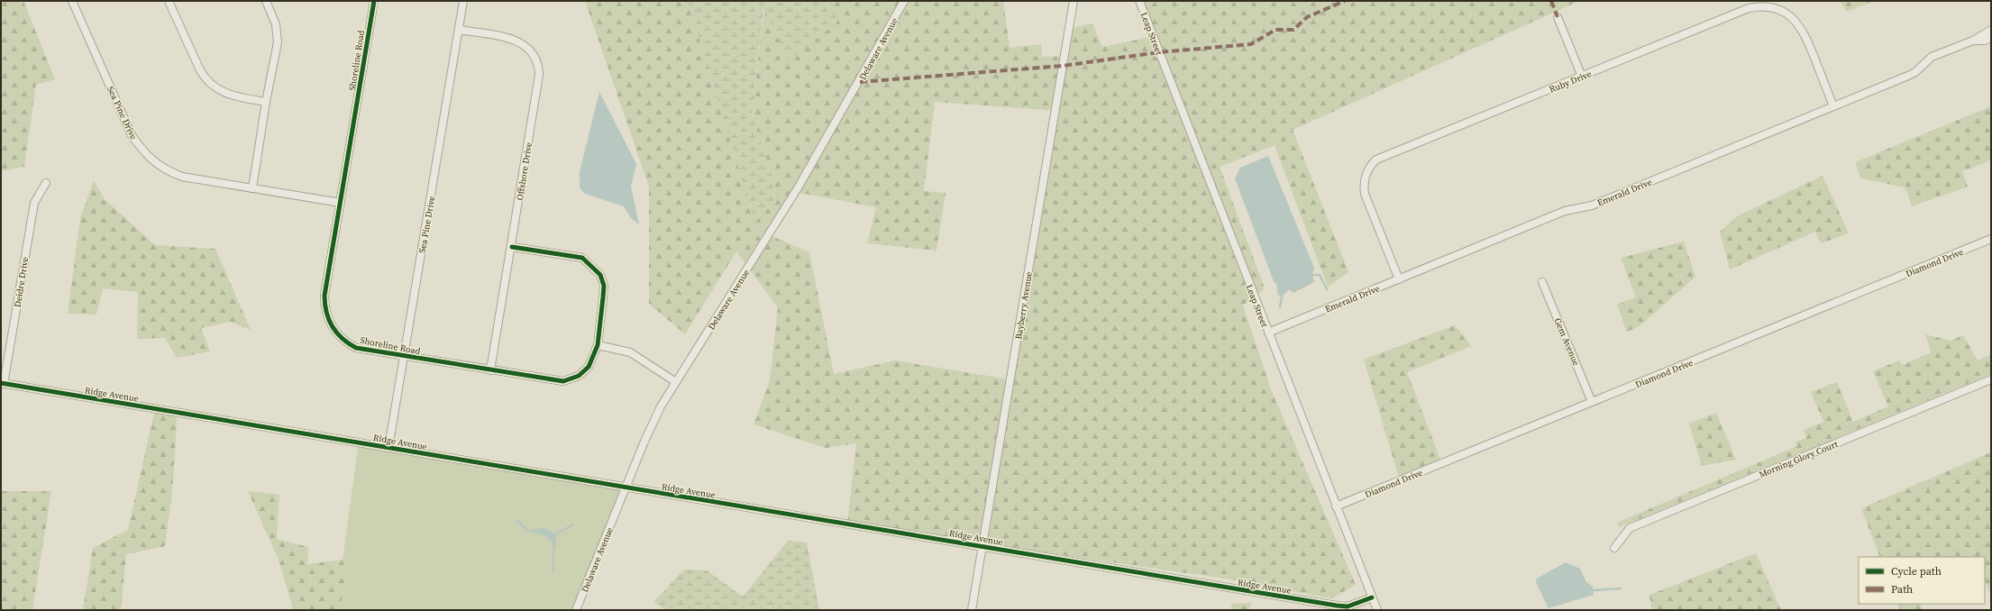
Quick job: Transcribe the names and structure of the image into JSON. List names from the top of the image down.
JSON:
{
  "streets": {
    "street": [
      "Leap Street",
      "Delaware Avenue",
      "Shoreline Road",
      "Ruby Drive",
      "Sea Pine Drive",
      "Offshore Drive",
      "Emerald Drive",
      "Diamond Drive",
      "Deidre Drive",
      "Bayberry Avenue",
      "Gem Avenue",
      "Ridge Avenue",
      "Morning Glory Court"
    ]
  },
  "crossings": [
    ["Leap Street", "Emerald Drive"],
    ["Leap Street", "Diamond Drive"],
    ["Leap Street", "Ridge Avenue"],
    ["Delaware Avenue", "Ridge Avenue"],
    ["Shoreline Road", "Sea Pine Drive"],
    ["Shoreline Road", "Offshore Drive"],
    ["Ruby Drive", "Emerald Drive"],
    ["Sea Pine Drive", "Offshore Drive"],
    ["Sea Pine Drive", "Ridge Avenue"],
    ["Diamond Drive", "Gem Avenue"],
    ["Deidre Drive", "Ridge Avenue"],
    ["Bayberry Avenue", "Ridge Avenue"]
  ],
  "legend": ["Cycle path", "Path"]
}
